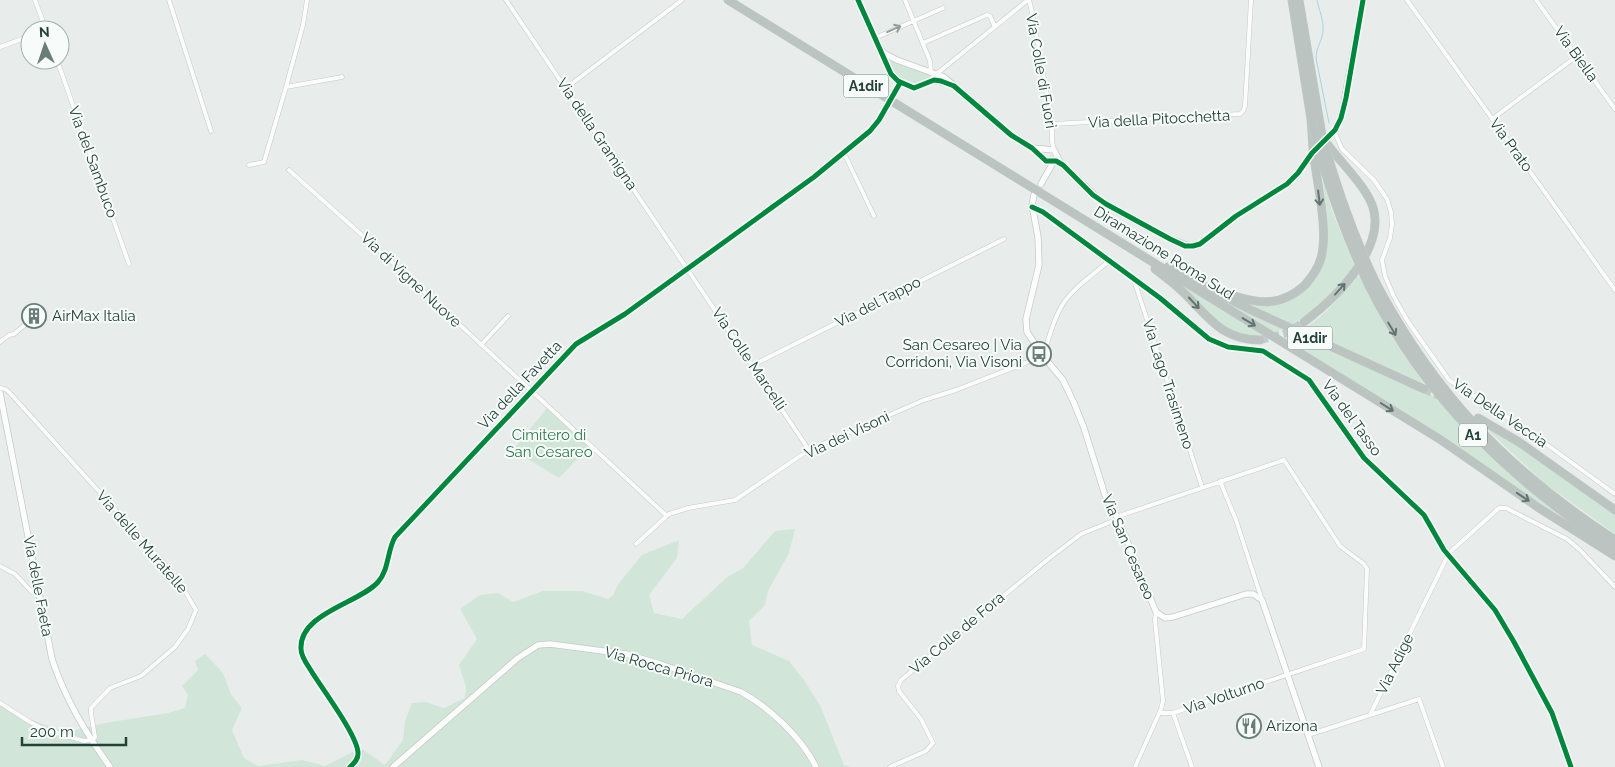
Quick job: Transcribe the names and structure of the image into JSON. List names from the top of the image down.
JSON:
{
  "streets": {
    "highway": ["A1dir", "Diramazione Roma Sud", "A1"],
    "street": [
      "Via Biella",
      "Via Colle di Fuori",
      "Via della Pitocchetta",
      "Via della Gramigna",
      "Via Prato",
      "Via del Sambuco",
      "Via di Vigne Nuove",
      "Via del Tappo",
      "Via Colle Marcelli",
      "Via Lago Trasimeno",
      "Via della Favetta",
      "Via Della Veccia",
      "Via del Tasso",
      "Via dei Visoni",
      "Via delle Muratelle",
      "Via San Cesareo",
      "Via delle Faeta",
      "Via Colle de Fora",
      "Via Adige",
      "Via Rocca Priora",
      "Via Volturno"
    ]
  },
  "crossings": [
    ["Via Colle di Fuori", "Via della Pitocchetta"],
    ["A1dir", "Diramazione Roma Sud"],
    ["Via della Gramigna", "Via Colle Marcelli"],
    ["Via della Gramigna", "Via della Favetta"],
    ["Via di Vigne Nuove", "Via della Favetta"],
    ["Via di Vigne Nuove", "Via dei Visoni"],
    ["Via del Tappo", "Via Colle Marcelli"],
    ["Via Colle Marcelli", "Via della Favetta"],
    ["Via Colle Marcelli", "Via dei Visoni"],
    ["Via Lago Trasimeno", "Via del Tasso"],
    ["Via del Tasso", "Via Adige"],
    ["Via dei Visoni", "Via San Cesareo"],
    ["Via delle Muratelle", "Via delle Faeta"],
    ["Via San Cesareo", "Via Colle de Fora"]
  ],
  "parks": ["Cimitero di San Cesareo"],
  "places": {
    "building": ["AirMax Italia"],
    "bus stop": ["San Cesareo | Via Corridoni, Via Visoni"],
    "restaurant": ["Arizona"]
  },
  "scale_bar": "200 m",
  "north": "top"
}
